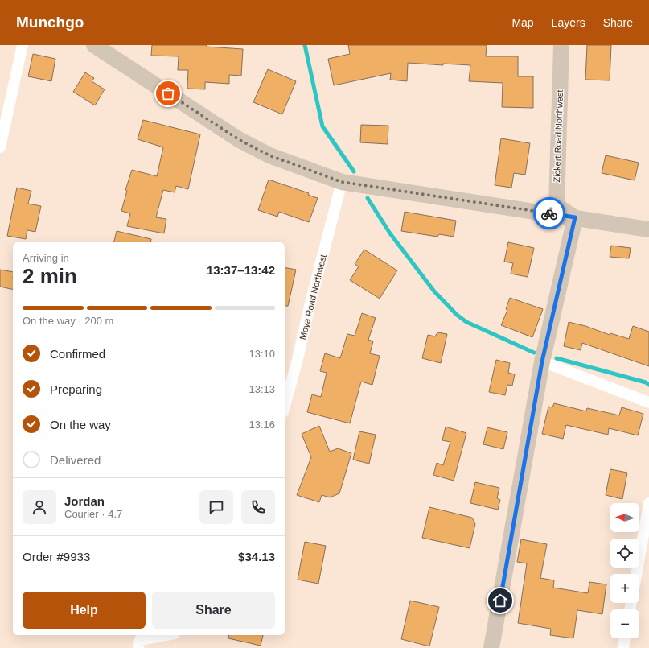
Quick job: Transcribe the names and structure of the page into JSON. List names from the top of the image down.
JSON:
{
  "streets": {
    "street": ["Zickert Road Northwest", "Moya Road Northwest"]
  },
  "north": "left",
  "page": {
    "header": "Munchgo",
    "nav": ["Map", "Layers", "Share"],
    "heading": ["2 min", "Arriving in", "13:37–13:42"],
    "panel": [
      "Jordan",
      "Courier · 4.7",
      "Order #9933",
      "$34.13"
    ],
    "bar": "On the way · 200 m",
    "list": [
      ["Confirmed", "13:10"],
      ["Preparing", "13:13"],
      ["On the way", "13:16"],
      "Delivered"
    ],
    "map_buttons": ["+", "−"],
    "buttons": ["Help", "Share"]
  }
}
